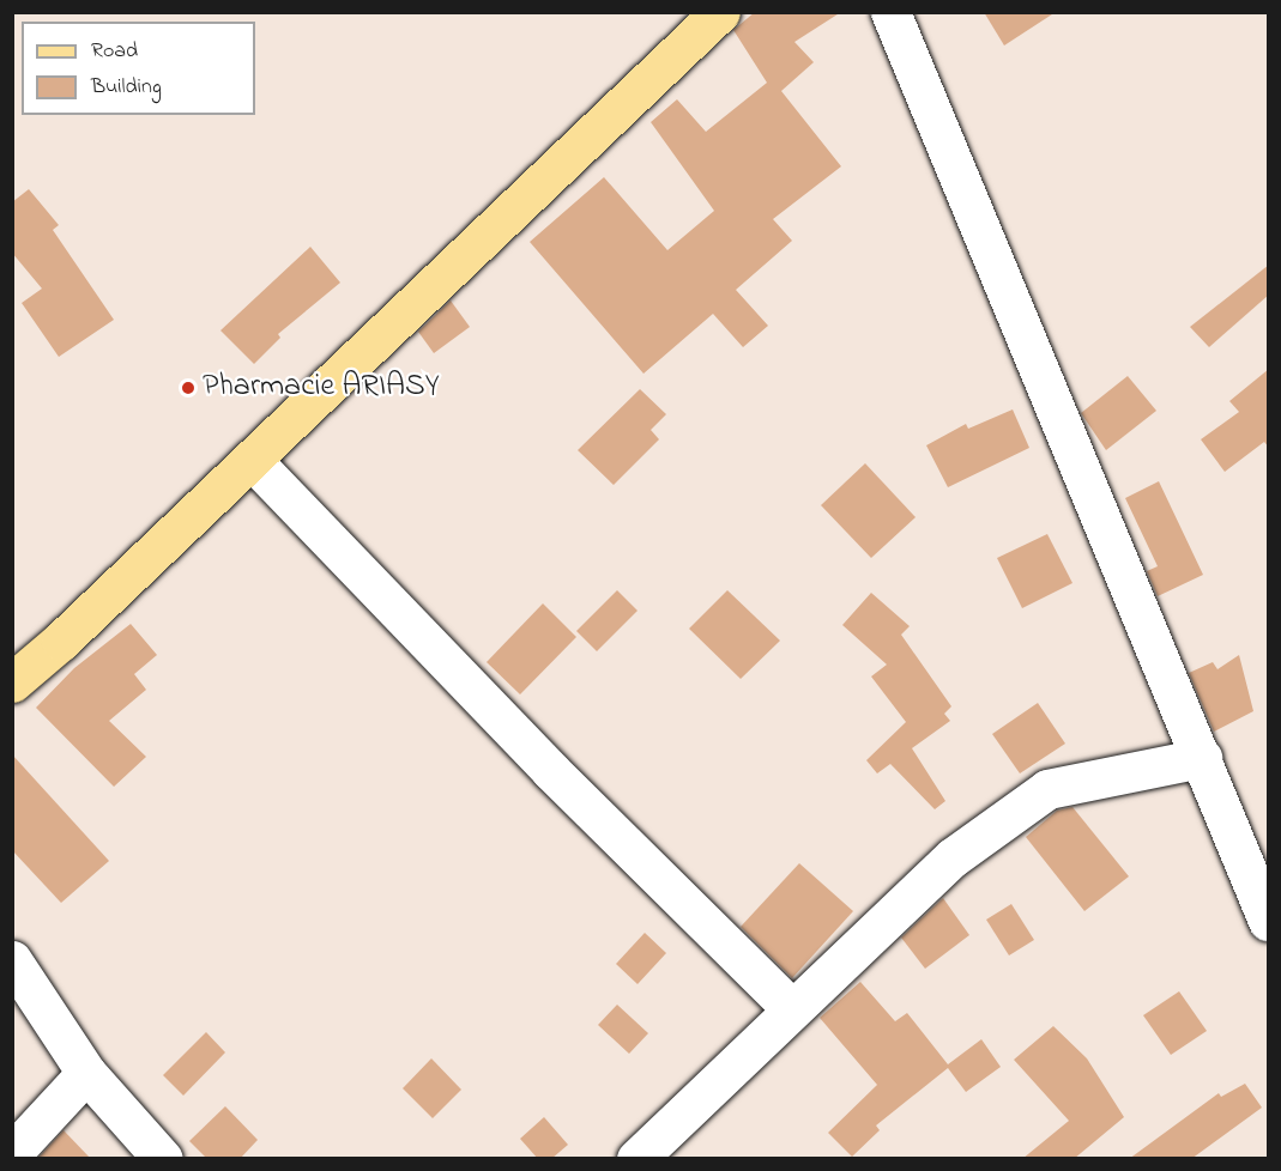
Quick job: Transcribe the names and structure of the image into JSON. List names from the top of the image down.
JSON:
{
  "places": ["Pharmacie ARIASY"],
  "legend": ["Road", "Building"]
}
